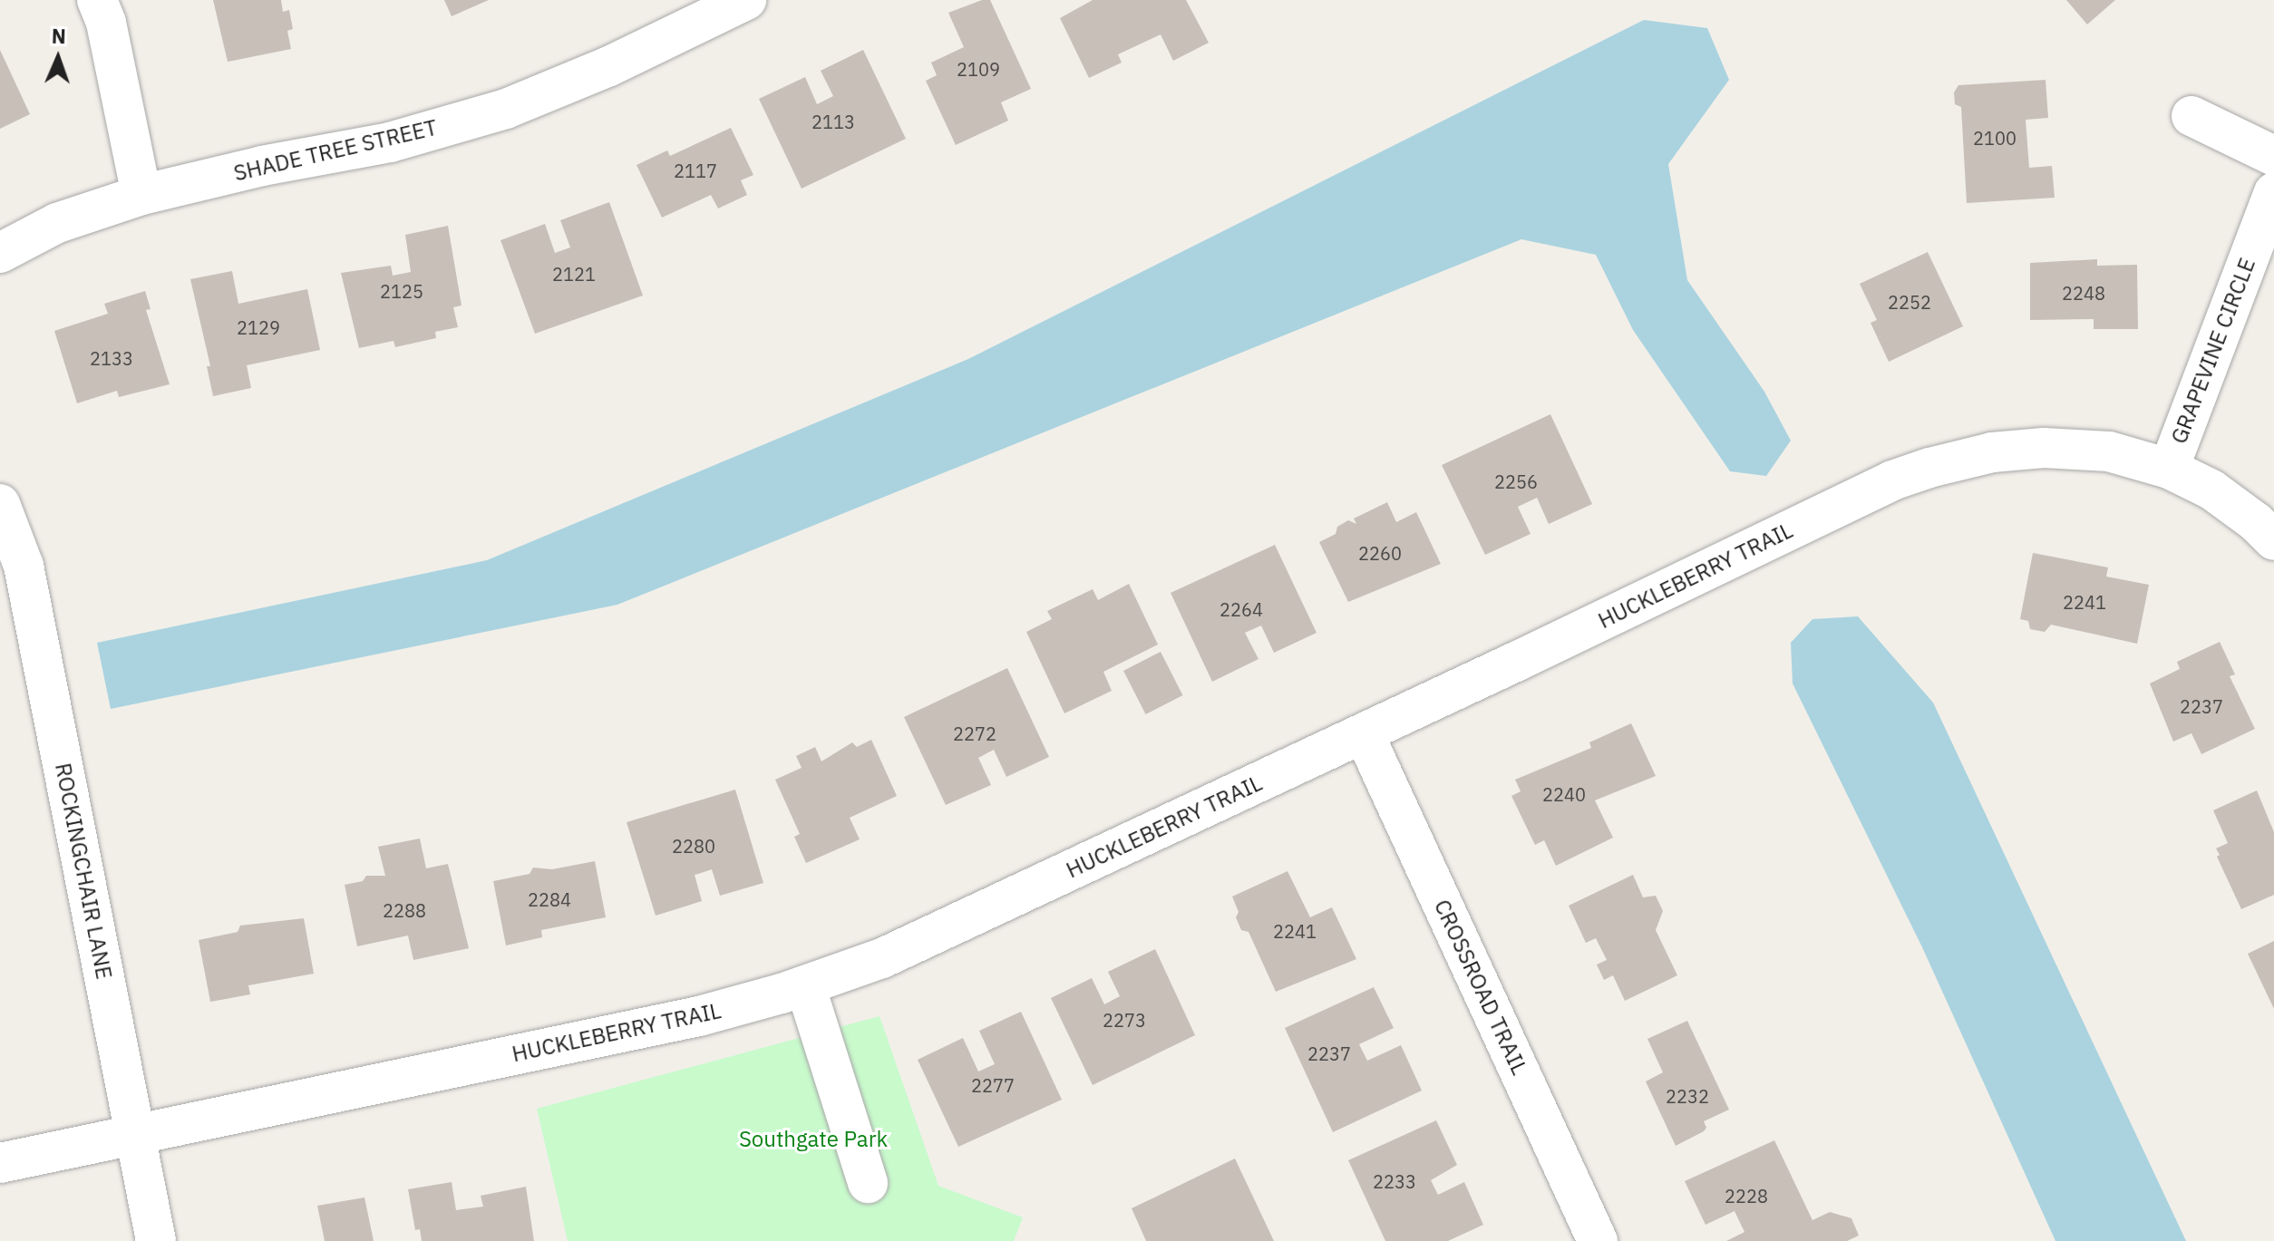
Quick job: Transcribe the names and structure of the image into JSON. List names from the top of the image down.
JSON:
{
  "streets": {
    "street": [
      "SHADE TREE STREET",
      "GRAPEVINE CIRCLE",
      "HUCKLEBERRY TRAIL",
      "ROCKINGCHAIR LANE",
      "CROSSROAD TRAIL"
    ]
  },
  "crossings": [
    ["GRAPEVINE CIRCLE", "HUCKLEBERRY TRAIL"],
    ["HUCKLEBERRY TRAIL", "ROCKINGCHAIR LANE"],
    ["HUCKLEBERRY TRAIL", "CROSSROAD TRAIL"]
  ],
  "parks": ["Southgate Park"],
  "house_numbers": [
    "2109",
    "2113",
    "2100",
    "2117",
    "2121",
    "2125",
    "2248",
    "2252",
    "2129",
    "2133",
    "2256",
    "2260",
    "2241",
    "2264",
    "2237",
    "2272",
    "2240",
    "2280",
    "2284",
    "2288",
    "2241",
    "2273",
    "2237",
    "2277",
    "2232",
    "2233",
    "2228"
  ],
  "north": "top"
}
